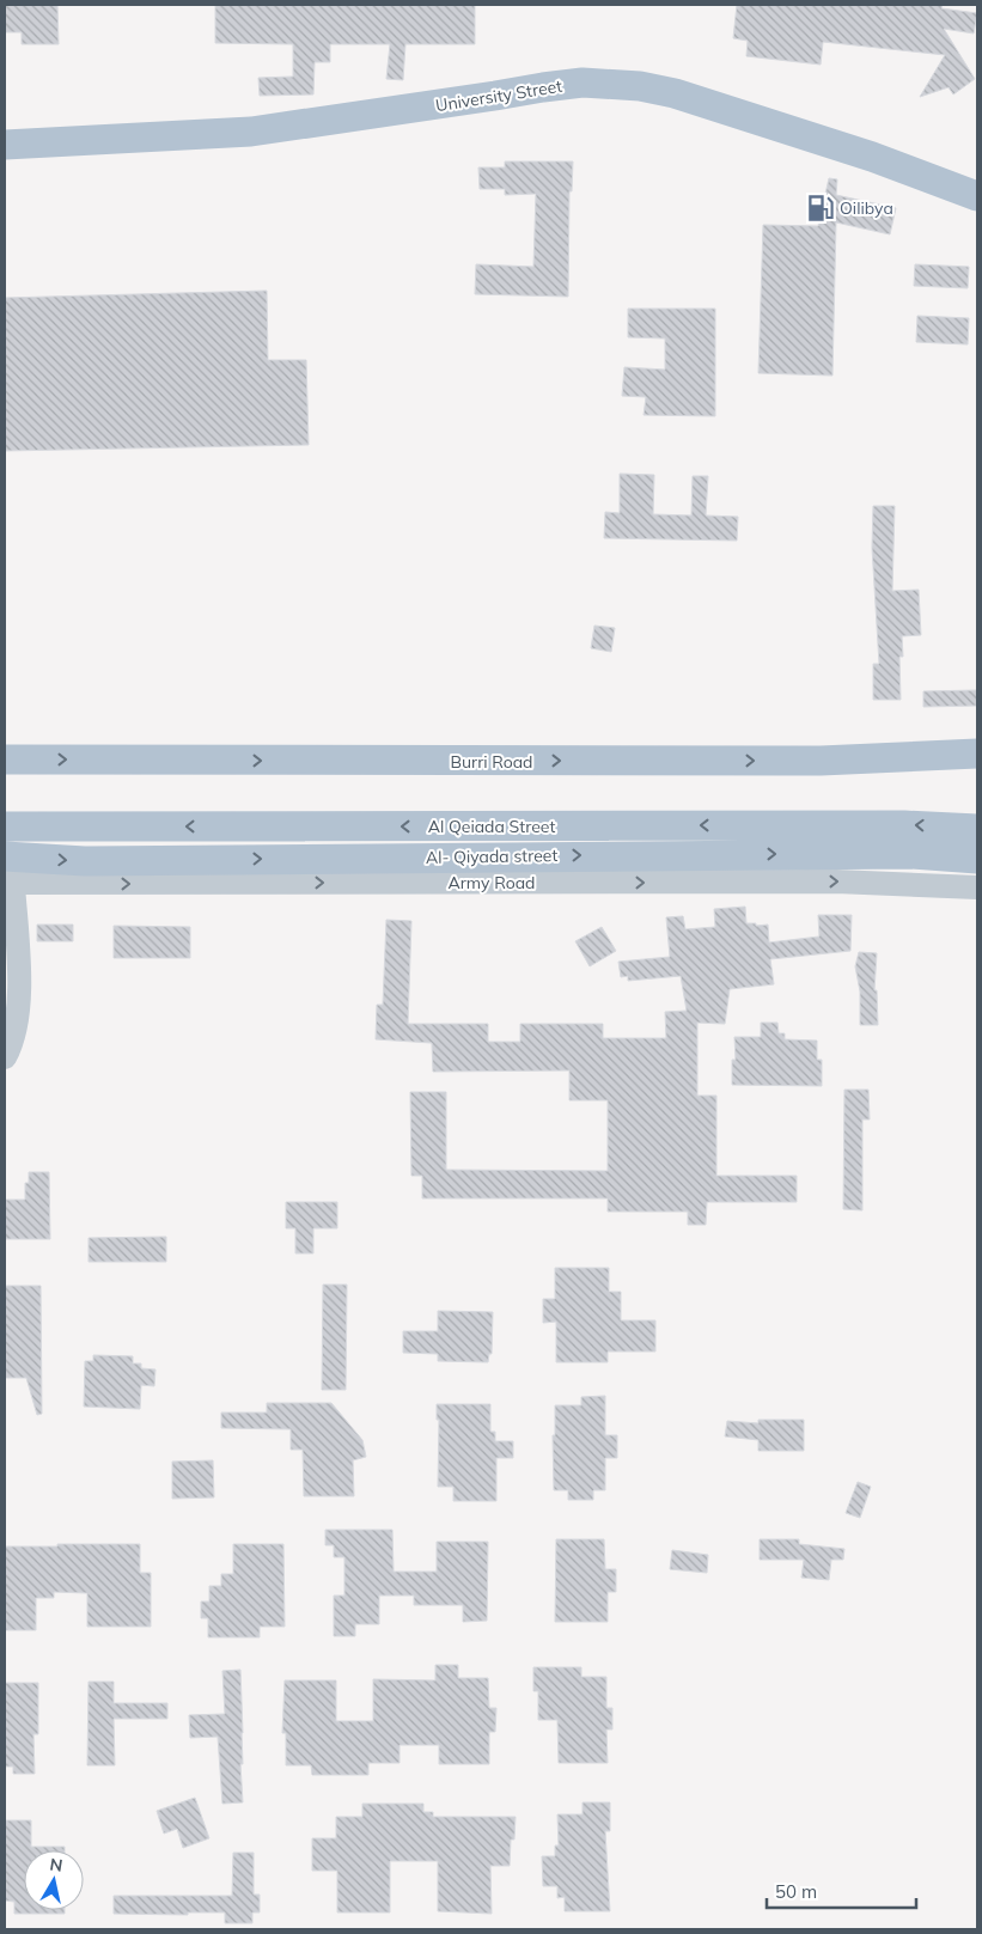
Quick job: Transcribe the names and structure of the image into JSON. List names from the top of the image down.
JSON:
{
  "streets": {
    "main road": [
      "University Street",
      "Burri Road",
      "Al Qeiada Street",
      "Al- Qiyada street"
    ],
    "street": ["Army Road"]
  },
  "crossings": [
    ["Al- Qiyada street", "Army Road"]
  ],
  "one_way": [
    "Burri Road",
    "Al Qeiada Street",
    "Al- Qiyada street",
    "Army Road"
  ],
  "places": {
    "fuel station": ["Oilibya"]
  },
  "scale_bar": "50 m",
  "north": "top"
}
